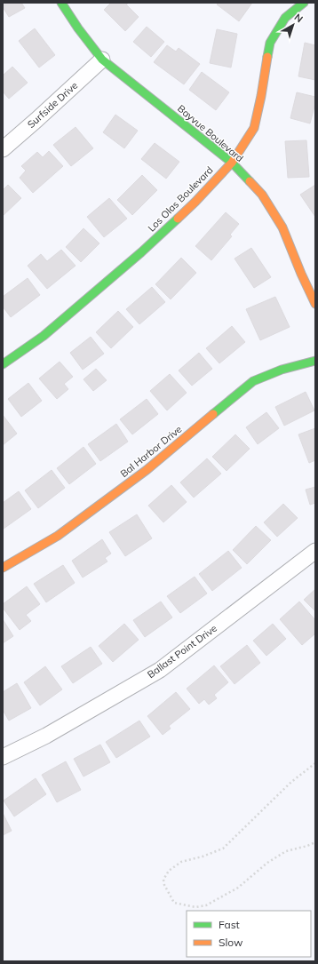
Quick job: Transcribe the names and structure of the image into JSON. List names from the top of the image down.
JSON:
{
  "streets": {
    "street": [
      "Surfside Drive",
      "Bayvue Boulevard",
      "Los Olas Boulevard",
      "Bal Harbor Drive",
      "Ballast Point Drive"
    ]
  },
  "crossings": [
    ["Surfside Drive", "Bayvue Boulevard"],
    ["Bayvue Boulevard", "Los Olas Boulevard"]
  ],
  "legend": ["Fast", "Slow"],
  "north": "top right"
}
